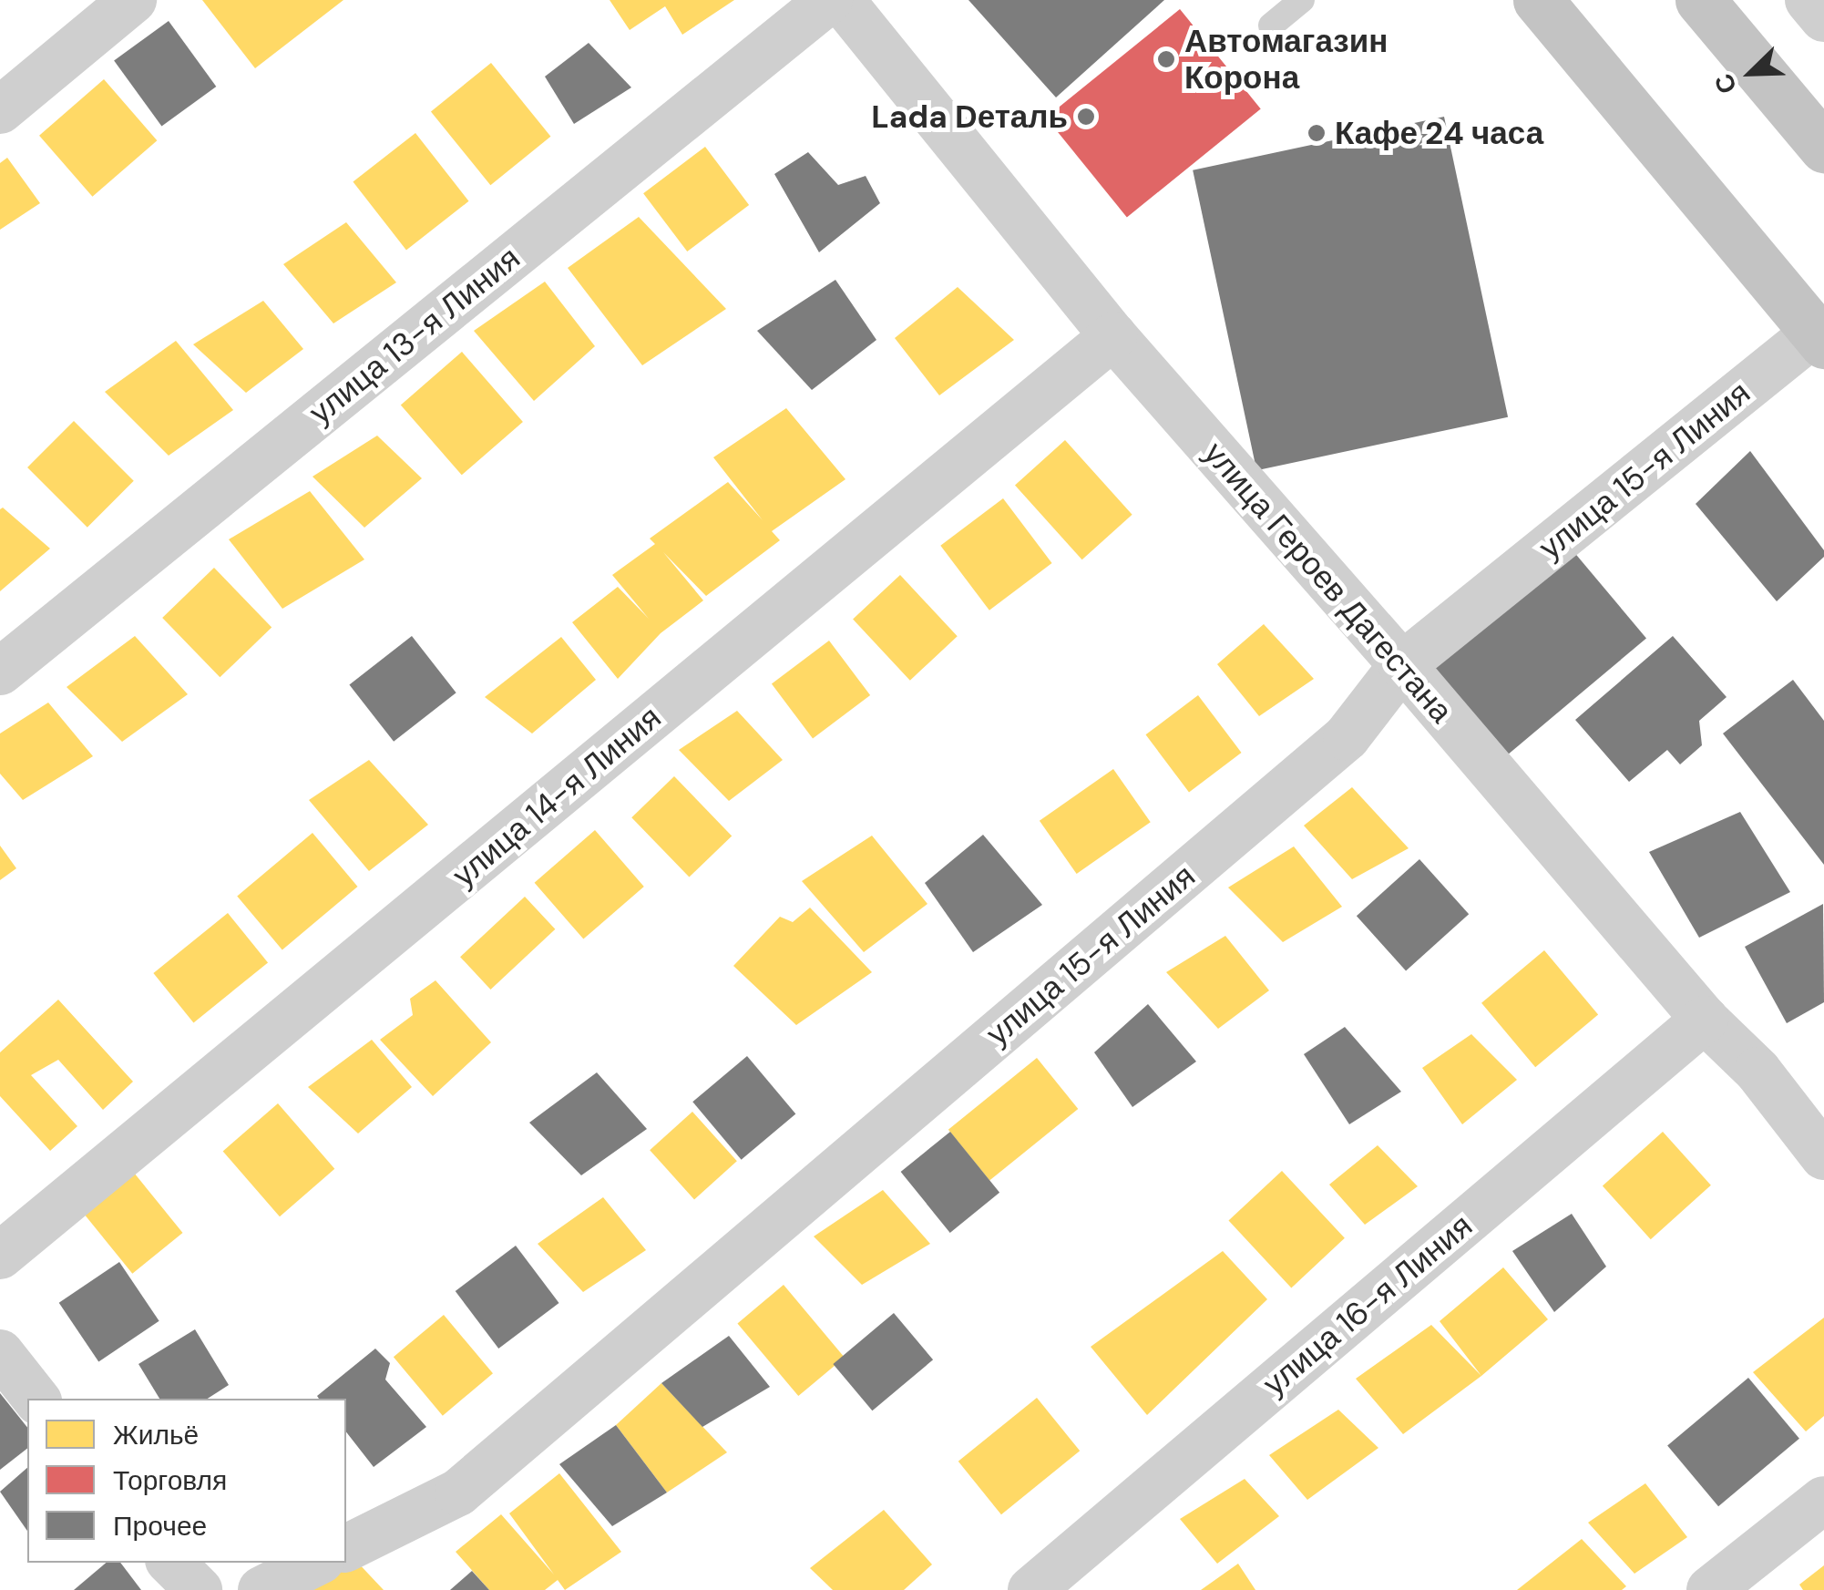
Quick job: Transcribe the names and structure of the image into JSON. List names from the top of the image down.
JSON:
{
  "streets": {
    "street": [
      "улица 13-я Линия",
      "улица 15-я Линия",
      "улица Героев Дагестана",
      "улица 14-я Линия",
      "улица 16-я Линия"
    ]
  },
  "crossings": [
    ["улица 15-я Линия", "улица Героев Дагестана"],
    ["улица Героев Дагестана", "улица 14-я Линия"],
    ["улица Героев Дагестана", "улица 16-я Линия"]
  ],
  "places": ["Автомагазин Корона", "Lada Dеталь", "Кафе 24 часа"],
  "legend": ["Жильё", "Торговля", "Прочее"],
  "north": "bottom left"
}
